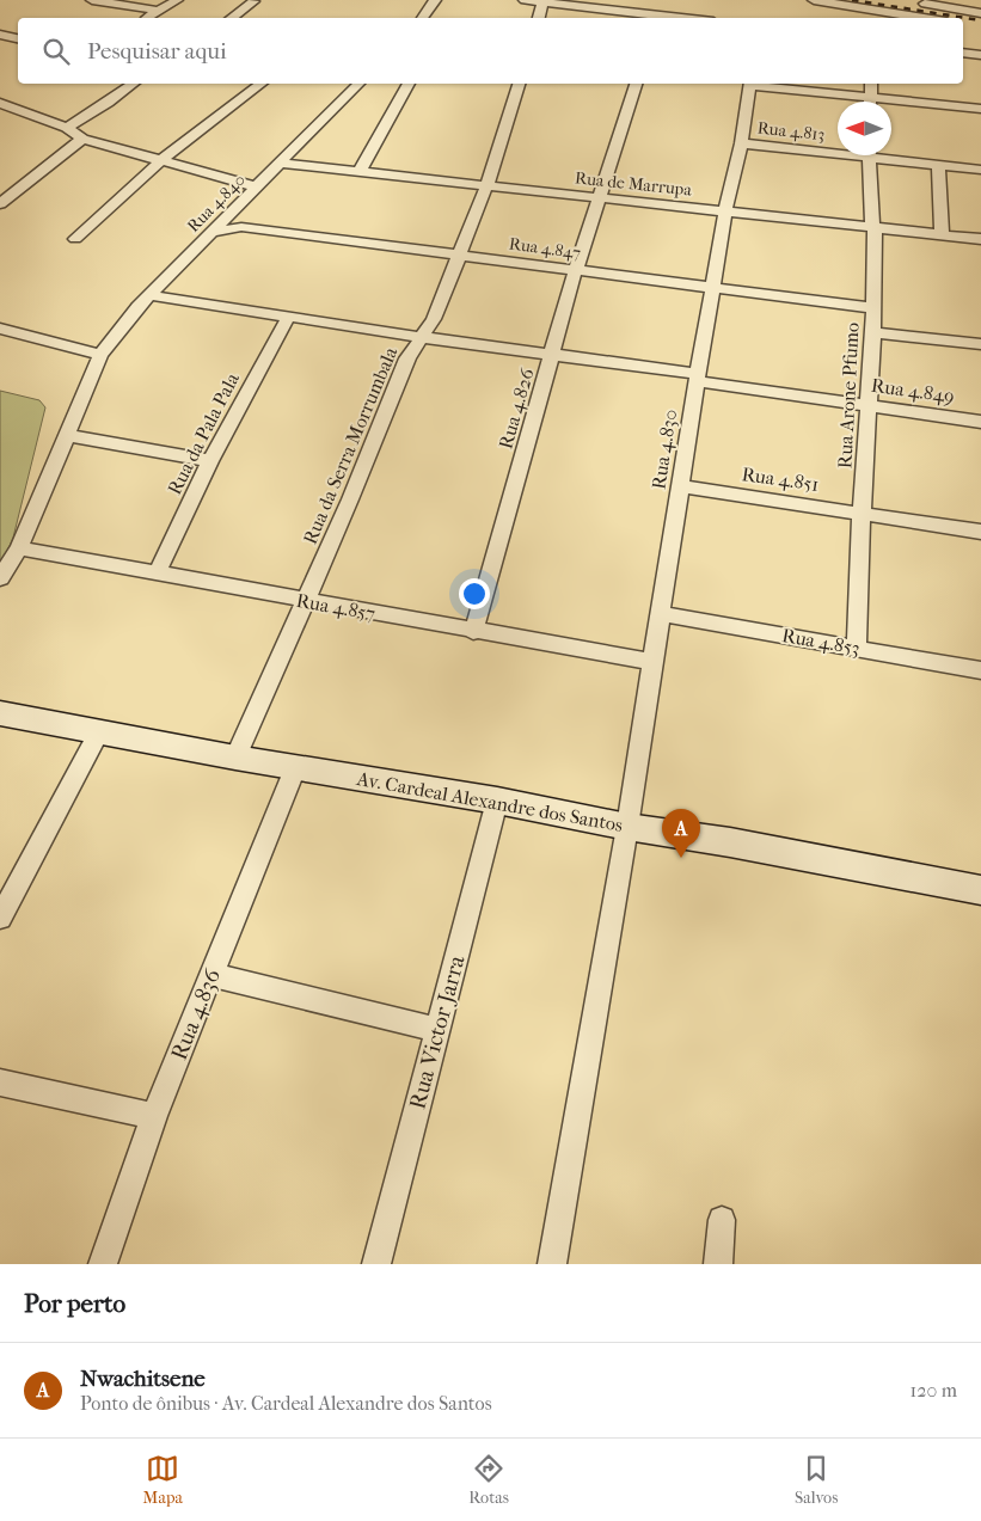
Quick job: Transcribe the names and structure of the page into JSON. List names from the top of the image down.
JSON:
{
  "streets": {
    "street": [
      "Rua 4.813",
      "Rua de Marrupa",
      "Rua 4.840",
      "Rua 4.847",
      "Rua 4.849",
      "Rua Arone Pfumo",
      "Rua 4.826",
      "Rua da Pala Pala",
      "Rua da Serra Morrumbala",
      "Rua 4.830",
      "Rua 4.851",
      "Rua 4.857",
      "Rua 4.853",
      "Av. Cardeal Alexandre dos Santos",
      "Rua 4.836",
      "Rua Victor Jarra"
    ]
  },
  "crossings": [
    ["Rua 4.813", "Rua 4.830"],
    ["Rua de Marrupa", "Rua 4.840"],
    ["Rua de Marrupa", "Rua Arone Pfumo"],
    ["Rua de Marrupa", "Rua 4.826"],
    ["Rua de Marrupa", "Rua da Serra Morrumbala"],
    ["Rua de Marrupa", "Rua 4.830"],
    ["Rua 4.840", "Rua 4.847"],
    ["Rua 4.847", "Rua Arone Pfumo"],
    ["Rua 4.847", "Rua 4.826"],
    ["Rua 4.847", "Rua da Serra Morrumbala"],
    ["Rua 4.847", "Rua 4.830"],
    ["Rua 4.849", "Rua Arone Pfumo"],
    ["Rua 4.849", "Rua 4.830"],
    ["Rua Arone Pfumo", "Rua 4.851"],
    ["Rua Arone Pfumo", "Rua 4.853"],
    ["Rua 4.826", "Rua 4.857"],
    ["Rua da Pala Pala", "Rua 4.857"],
    ["Rua da Serra Morrumbala", "Rua 4.857"],
    ["Rua da Serra Morrumbala", "Av. Cardeal Alexandre dos Santos"],
    ["Rua 4.830", "Rua 4.851"],
    ["Rua 4.830", "Rua 4.857"],
    ["Rua 4.830", "Rua 4.853"],
    ["Rua 4.830", "Av. Cardeal Alexandre dos Santos"],
    ["Av. Cardeal Alexandre dos Santos", "Rua 4.836"],
    ["Av. Cardeal Alexandre dos Santos", "Rua Victor Jarra"]
  ],
  "north": "left",
  "page": {
    "search": "Pesquisar aqui",
    "pins": "A",
    "heading": "Por perto",
    "list": [
      {
        "mark": "A",
        "name": "Nwachitsene",
        "note": "Ponto de ônibus · Av. Cardeal Alexandre dos Santos",
        "value": "120 m"
      }
    ],
    "nav": ["Mapa", "Rotas", "Salvos"]
  }
}
